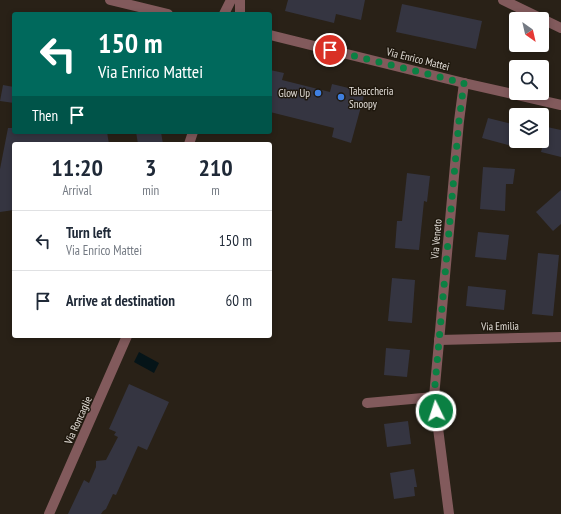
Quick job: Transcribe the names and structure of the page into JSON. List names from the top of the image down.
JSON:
{
  "streets": {
    "street": [
      "Via Enrico Mattei",
      "Via Veneto",
      "Via Emilia",
      "Via Roncaglie"
    ]
  },
  "crossings": [
    ["Via Enrico Mattei", "Via Veneto"],
    ["Via Veneto", "Via Emilia"]
  ],
  "places": ["Glow Up", "Tabaccheria Snoopy"],
  "north": "bottom right",
  "page": {
    "turn": ["150 m", "Via Enrico Mattei"],
    "then": "Then",
    "eta": [
      "11:20",
      "Arrival",
      "3",
      "min",
      "210",
      "m"
    ],
    "list": [
      {
        "name": "Turn left",
        "note": "Via Enrico Mattei",
        "value": "150 m"
      },
      {
        "name": "Arrive at destination",
        "value": "60 m"
      }
    ]
  }
}
